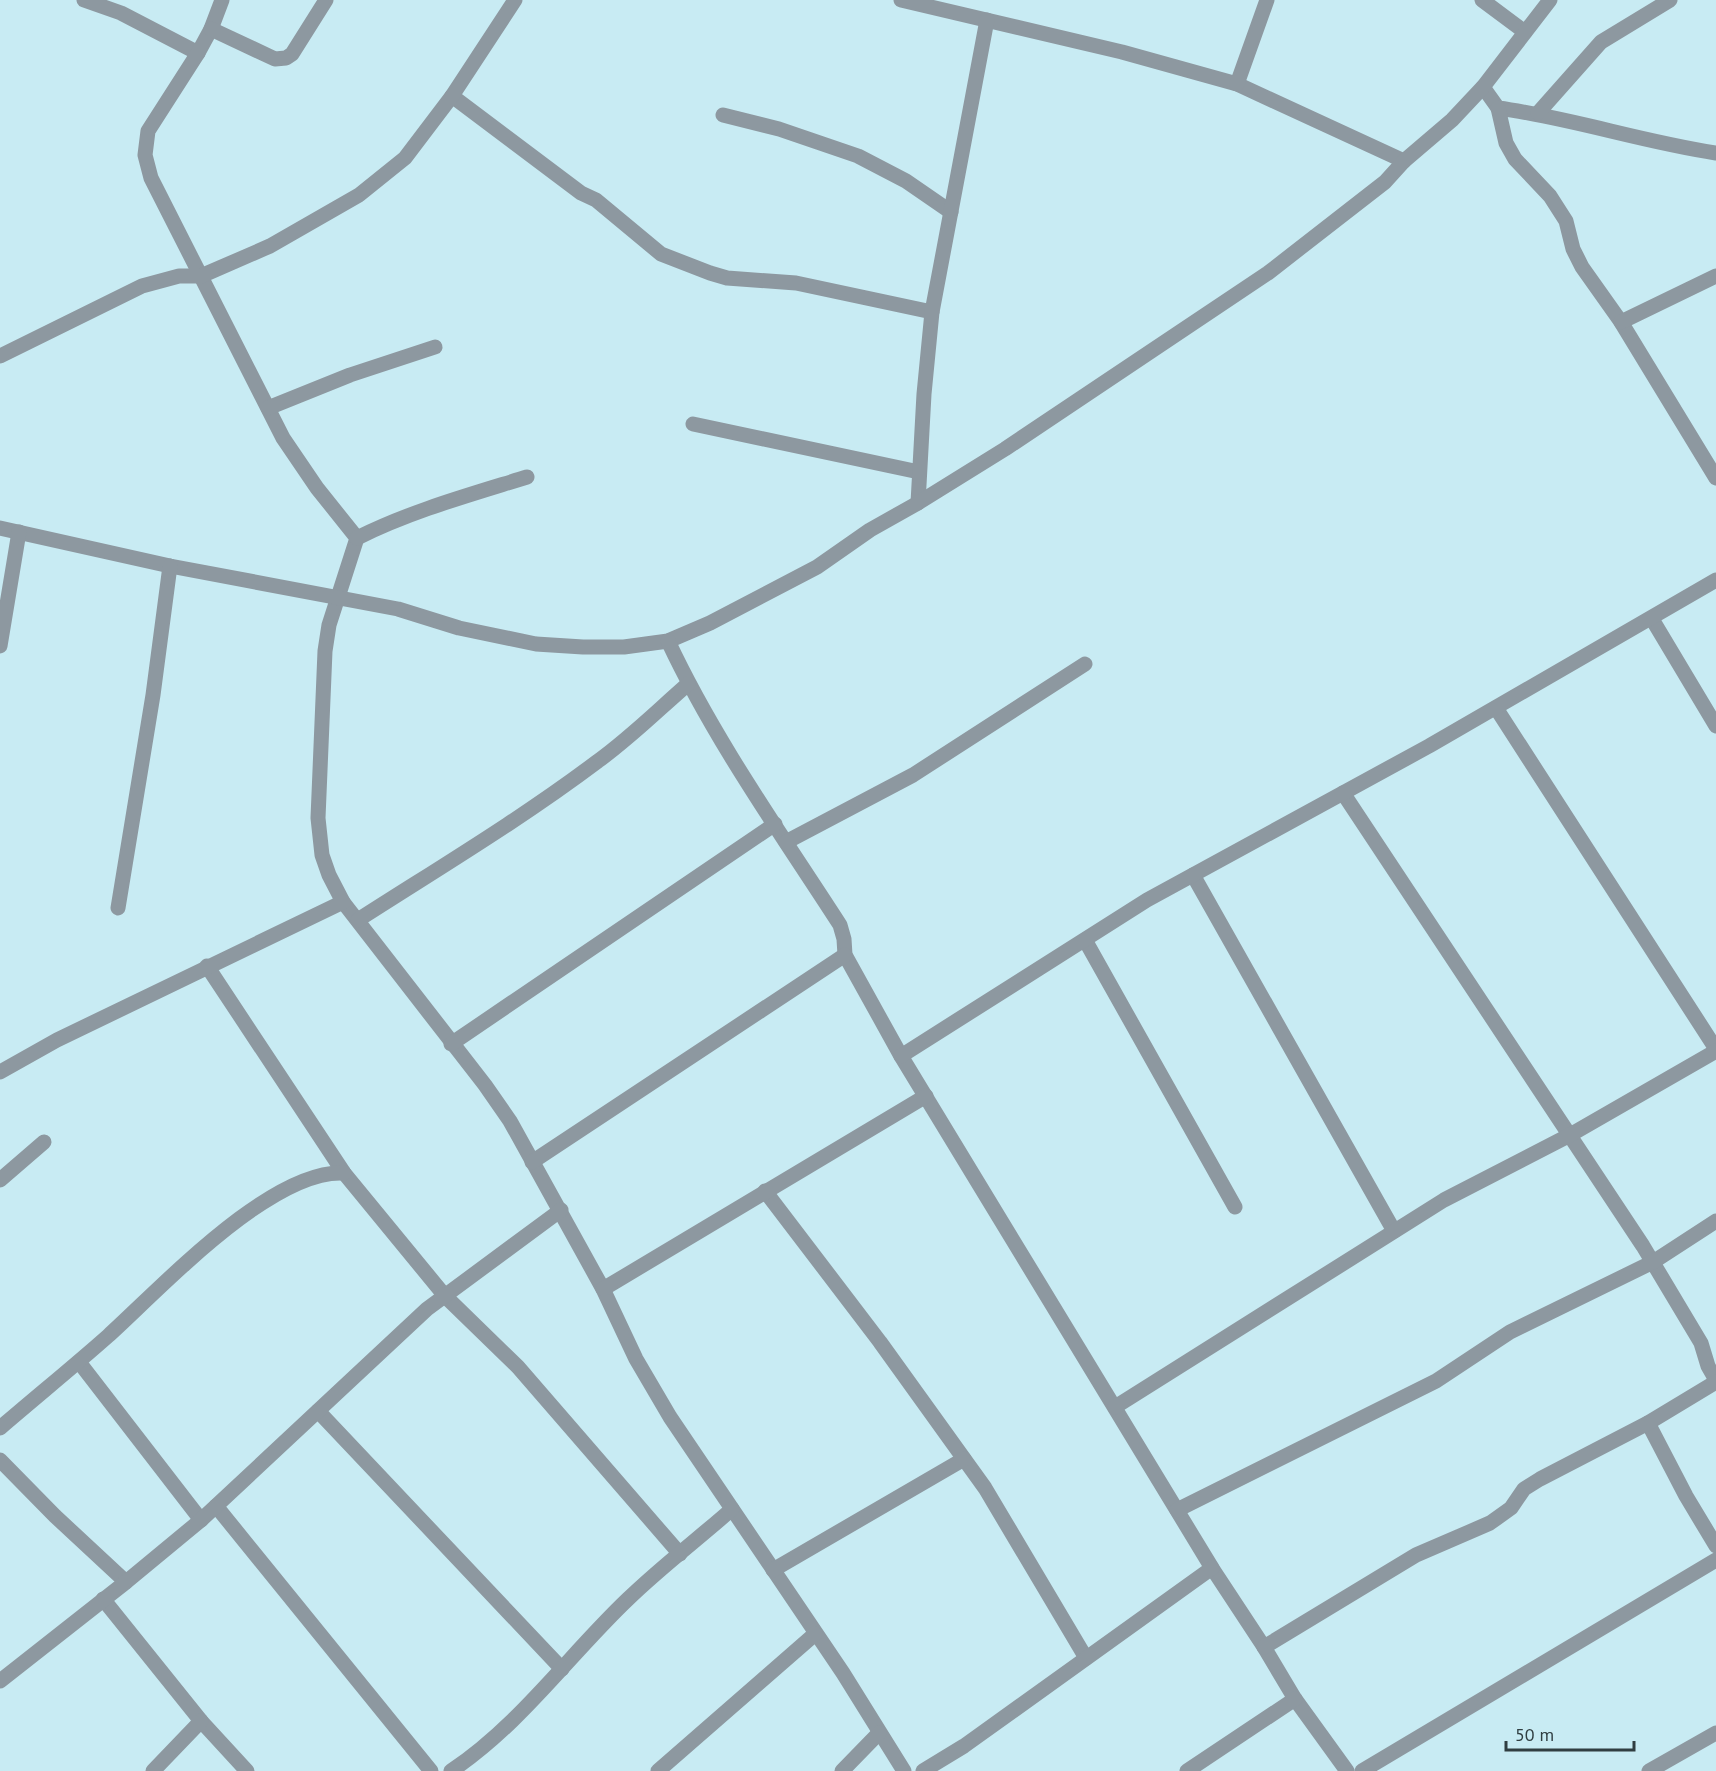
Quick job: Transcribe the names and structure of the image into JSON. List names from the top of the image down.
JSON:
{
  "scale_bar": "50 m"
}
